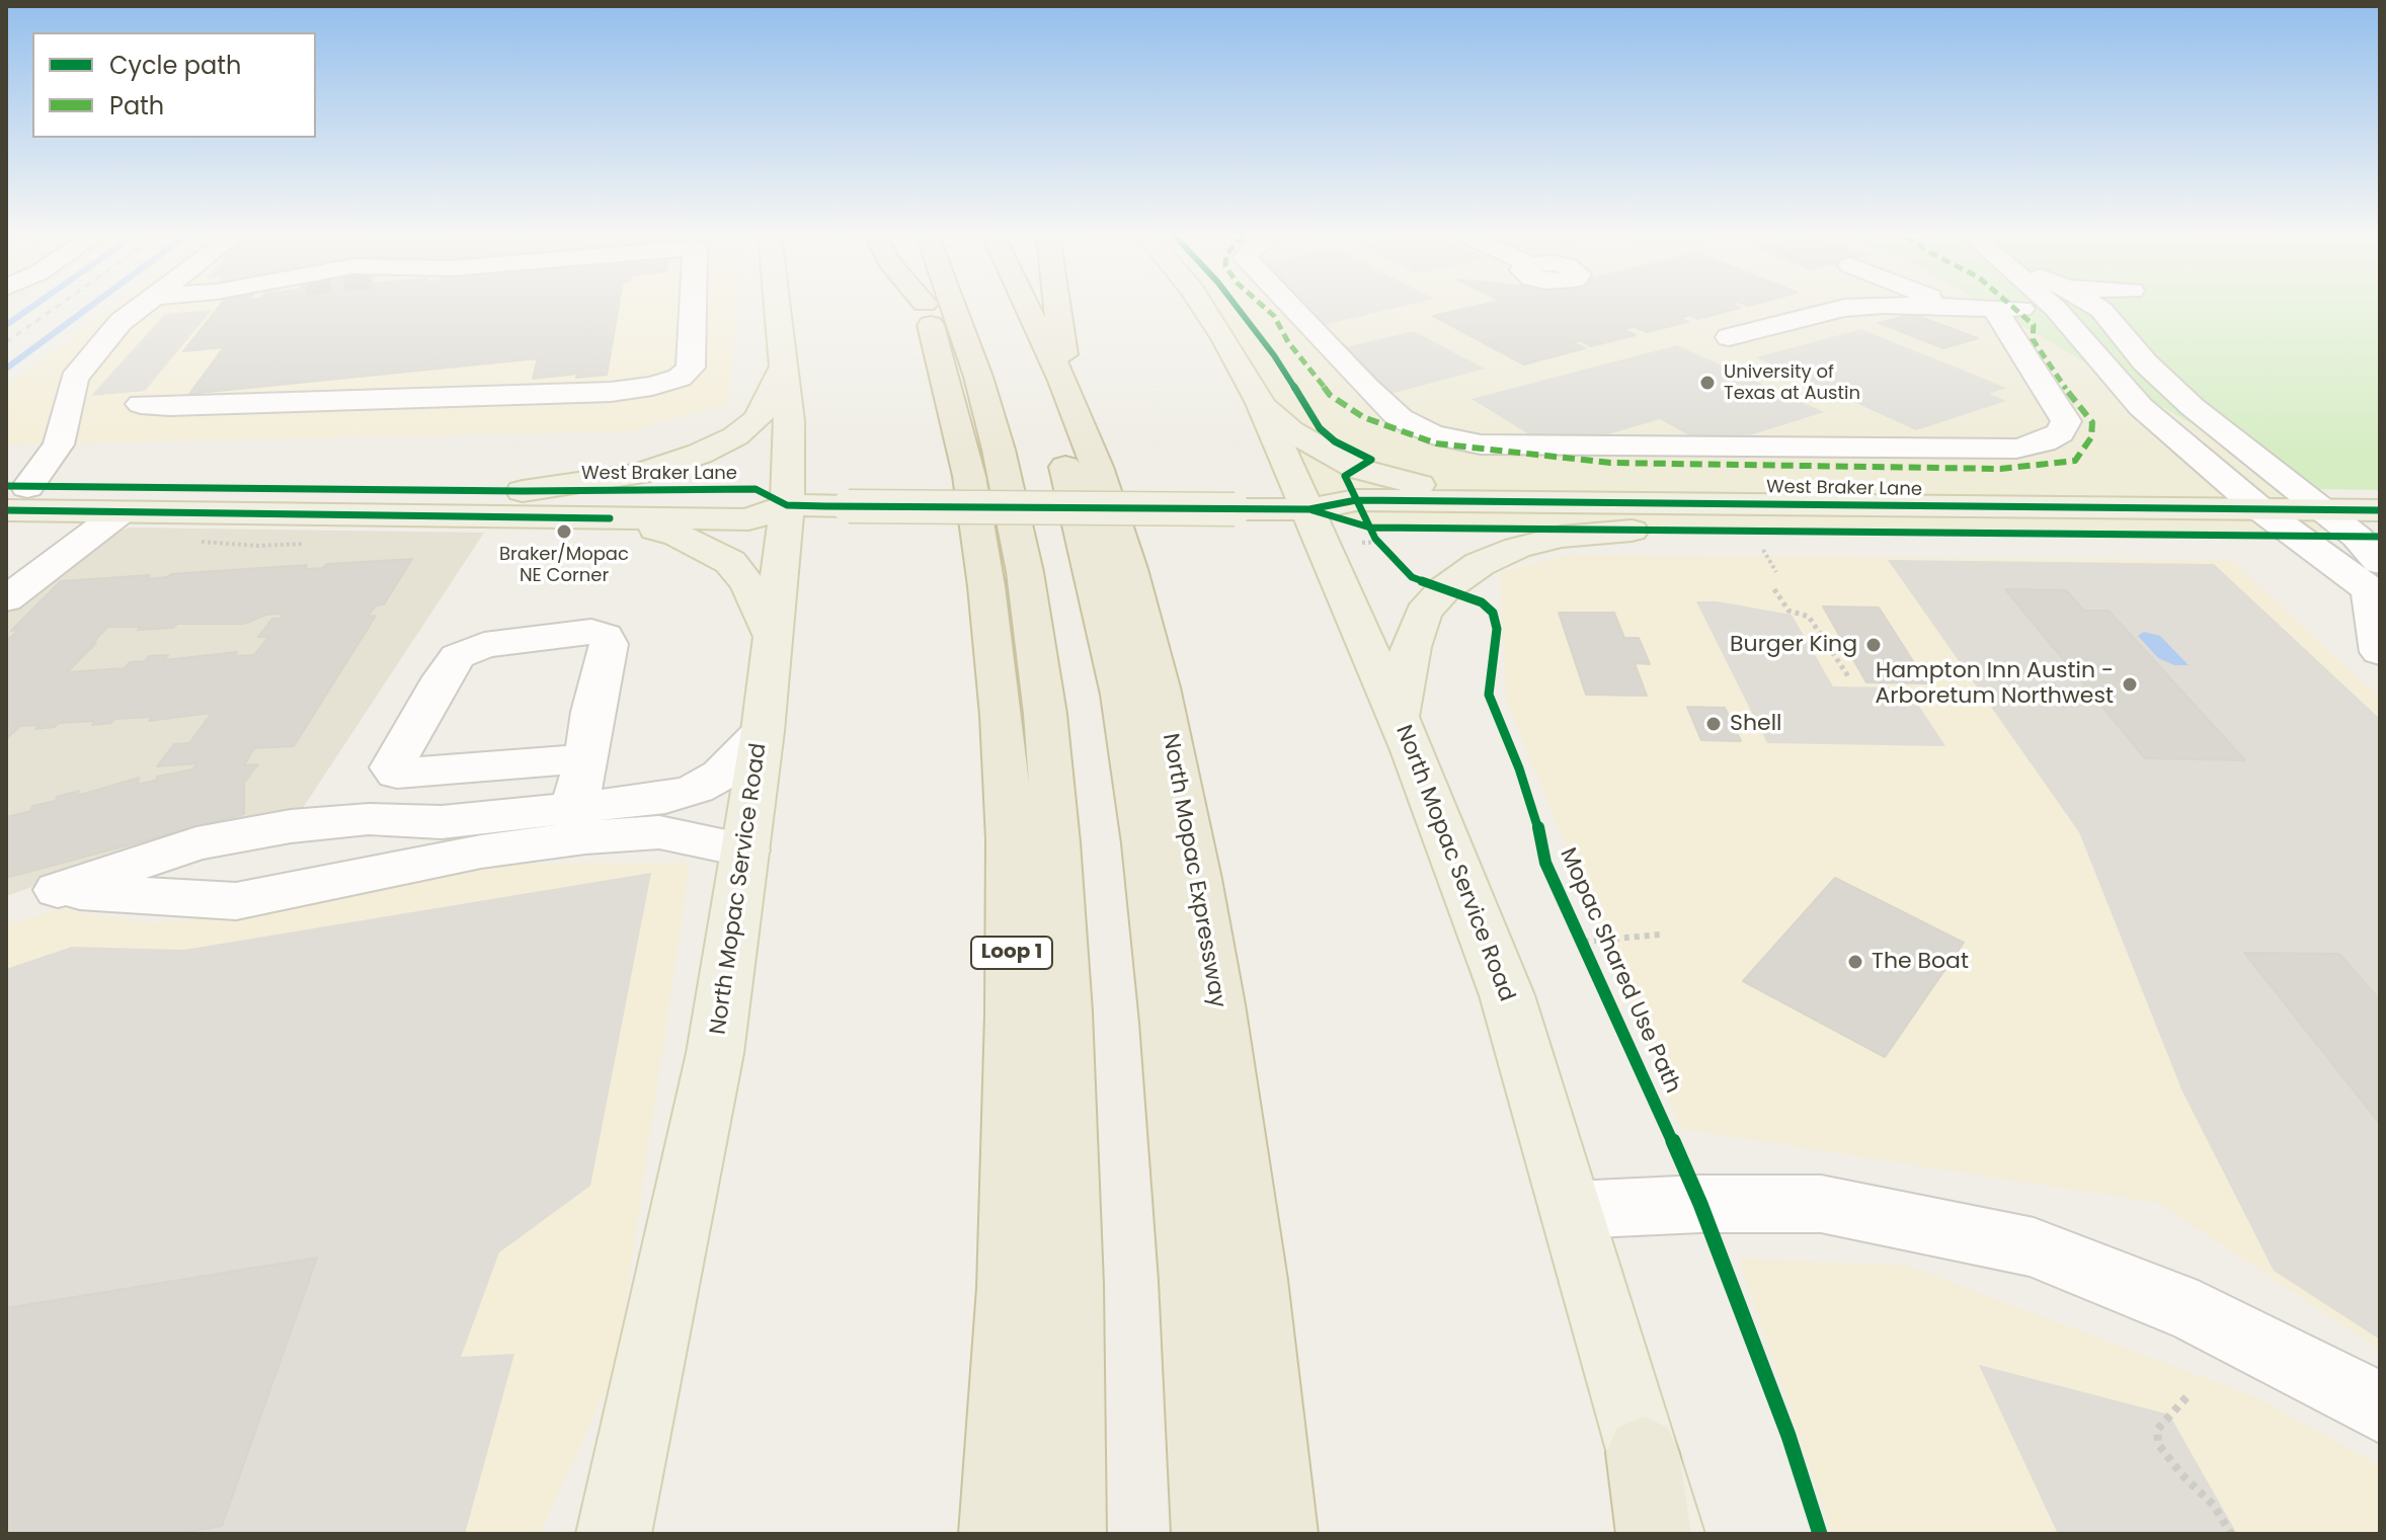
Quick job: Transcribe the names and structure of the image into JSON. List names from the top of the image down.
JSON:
{
  "streets": {
    "highway": ["North Mopac Expressway", "Loop 1"],
    "main road": ["West Braker Lane", "North Mopac Service Road"],
    "cycle path": ["Mopac Shared Use Path"]
  },
  "crossings": [
    ["West Braker Lane", "North Mopac Service Road"]
  ],
  "places": [
    "University of Texas at Austin",
    "Braker/Mopac NE Corner",
    "Burger King",
    "Hampton Inn Austin - Arboretum Northwest",
    "Shell",
    "The Boat"
  ],
  "legend": ["Cycle path", "Path"]
}
